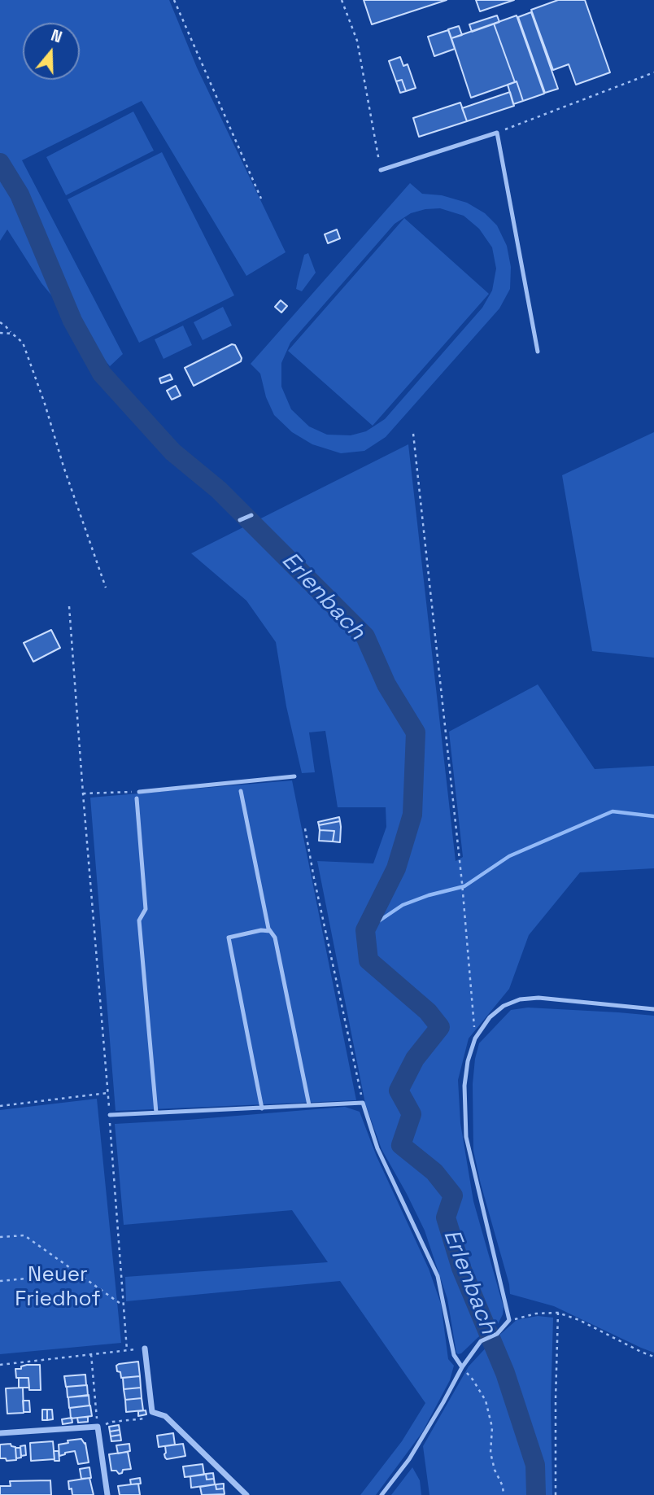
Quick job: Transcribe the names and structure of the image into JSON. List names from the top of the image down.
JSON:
{
  "water": ["Erlenbach"],
  "parks": ["Neuer Friedhof"],
  "north": "top"
}
